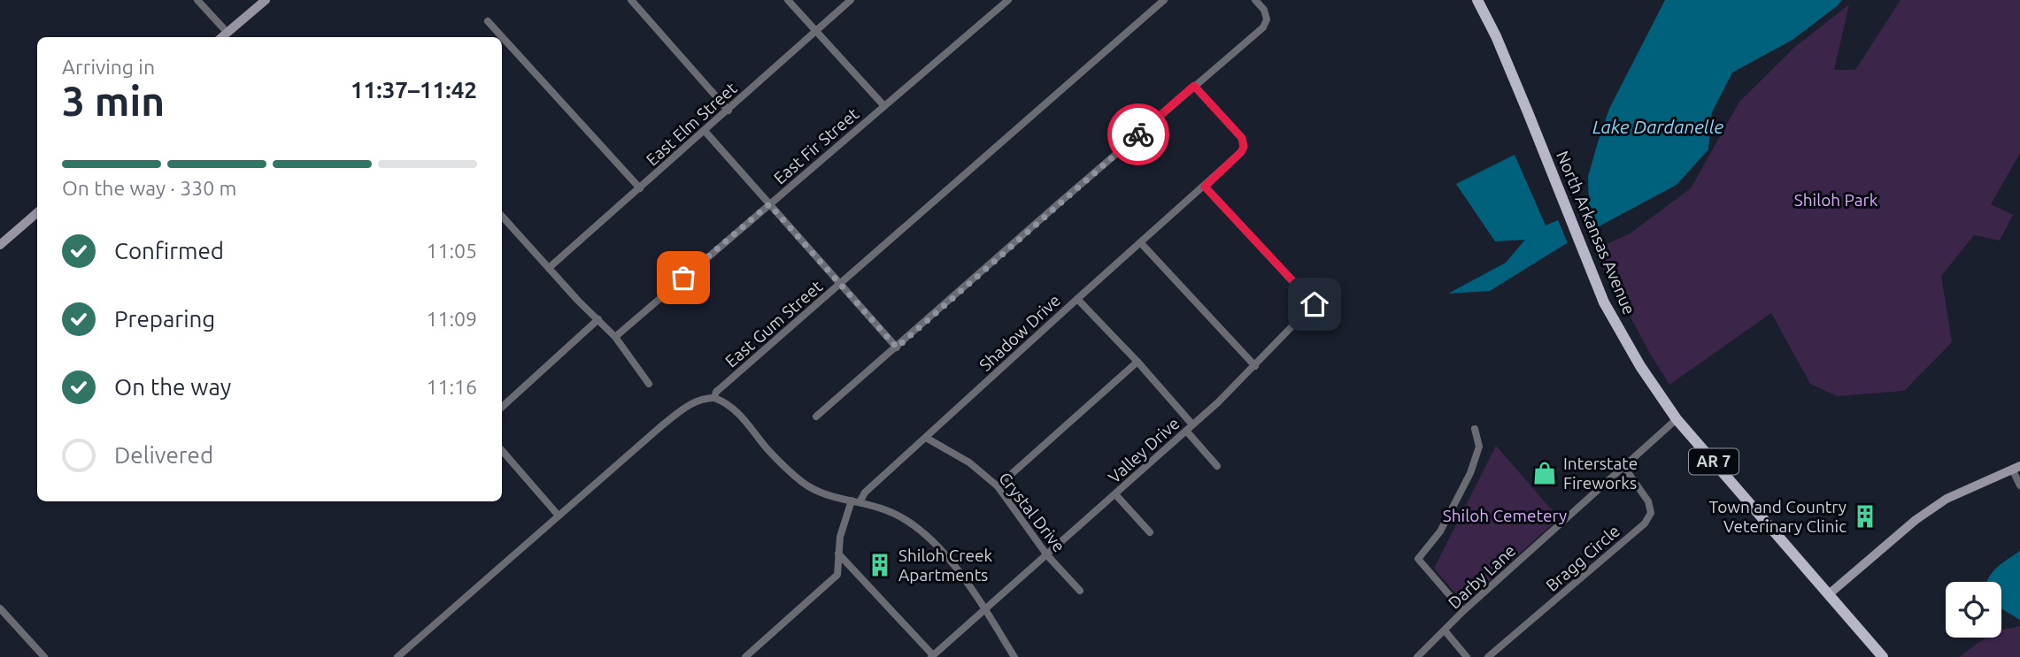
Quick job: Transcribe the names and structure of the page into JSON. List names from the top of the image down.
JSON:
{
  "streets": {
    "main road": ["North Arkansas Avenue", "AR 7"],
    "street": [
      "East Elm Street",
      "East Fir Street",
      "East Gum Street",
      "Shadow Drive",
      "Valley Drive",
      "Crystal Drive",
      "Bragg Circle",
      "Darby Lane"
    ]
  },
  "crossings": [
    ["North Arkansas Avenue", "Darby Lane"],
    ["Shadow Drive", "Valley Drive"],
    ["Shadow Drive", "Crystal Drive"],
    ["Valley Drive", "Crystal Drive"],
    ["Bragg Circle", "Darby Lane"]
  ],
  "water": ["Lake Dardanelle"],
  "parks": ["Shiloh Park", "Shiloh Cemetery"],
  "places": {
    "shop": ["Interstate Fireworks"],
    "building": ["Town and Country Veterinary Clinic", "Shiloh Creek Apartments"]
  },
  "page": {
    "heading": ["3 min", "Arriving in", "11:37–11:42"],
    "bar": "On the way · 330 m",
    "list": [
      ["Confirmed", "11:05"],
      ["Preparing", "11:09"],
      ["On the way", "11:16"],
      "Delivered"
    ]
  }
}
